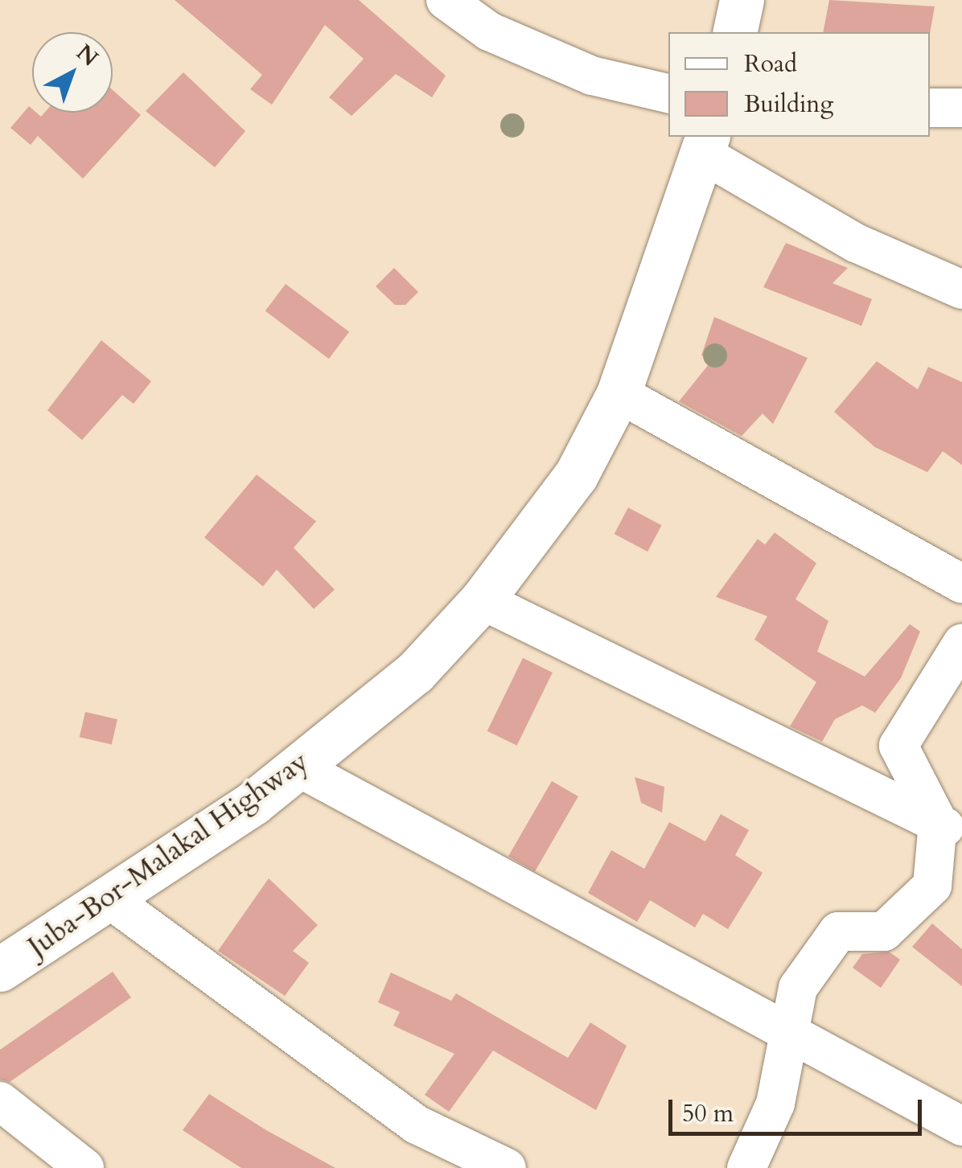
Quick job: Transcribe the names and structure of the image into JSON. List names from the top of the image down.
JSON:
{
  "streets": {
    "main road": ["Juba-Bor-Malakal Highway"]
  },
  "legend": ["Road", "Building"],
  "scale_bar": "50 m",
  "north": "top right"
}
